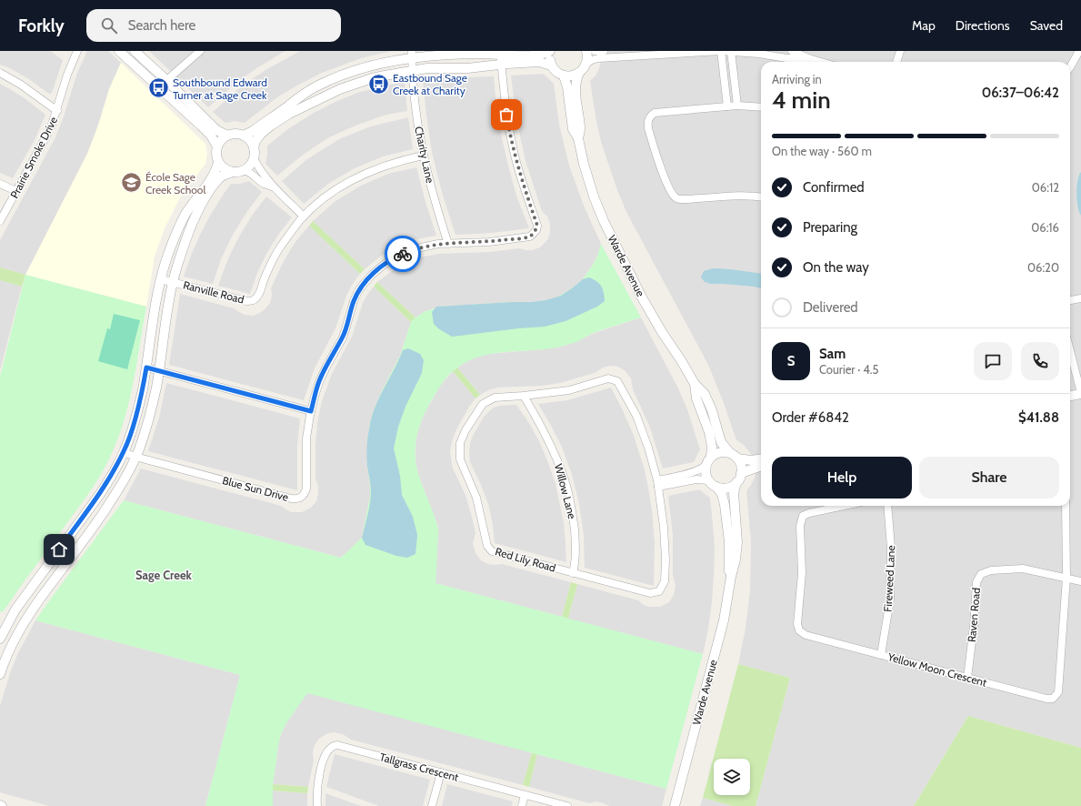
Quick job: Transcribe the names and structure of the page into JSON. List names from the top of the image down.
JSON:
{
  "streets": {
    "street": [
      "Charity Lane",
      "Prairie Smoke Drive",
      "Warde Avenue",
      "Ranville Road",
      "Blue Sun Drive",
      "Willow Lane",
      "Red Lily Road",
      "Fireweed Lane",
      "Raven Road",
      "Yellow Moon Crescent",
      "Tallgrass Crescent"
    ]
  },
  "crossings": [
    ["Charity Lane", "Ranville Road"],
    ["Charity Lane", "Blue Sun Drive"],
    ["Willow Lane", "Red Lily Road"],
    ["Fireweed Lane", "Yellow Moon Crescent"],
    ["Raven Road", "Yellow Moon Crescent"]
  ],
  "districts": ["Sage Creek"],
  "places": {
    "bus stop": ["Eastbound Sage Creek at Charity", "Southbound Edward Turner at Sage Creek"],
    "school or university": ["École Sage Creek School"]
  },
  "page": {
    "header": "Forkly",
    "search": "Search here",
    "nav": ["Map", "Directions", "Saved"],
    "heading": ["4 min", "Arriving in", "06:37–06:42"],
    "panel": [
      "Sam",
      "Courier · 4.5",
      "Order #6842",
      "$41.88"
    ],
    "bar": "On the way · 560 m",
    "list": [
      ["Confirmed", "06:12"],
      ["Preparing", "06:16"],
      ["On the way", "06:20"],
      "Delivered"
    ],
    "round": "S",
    "buttons": ["Help", "Share"]
  }
}
